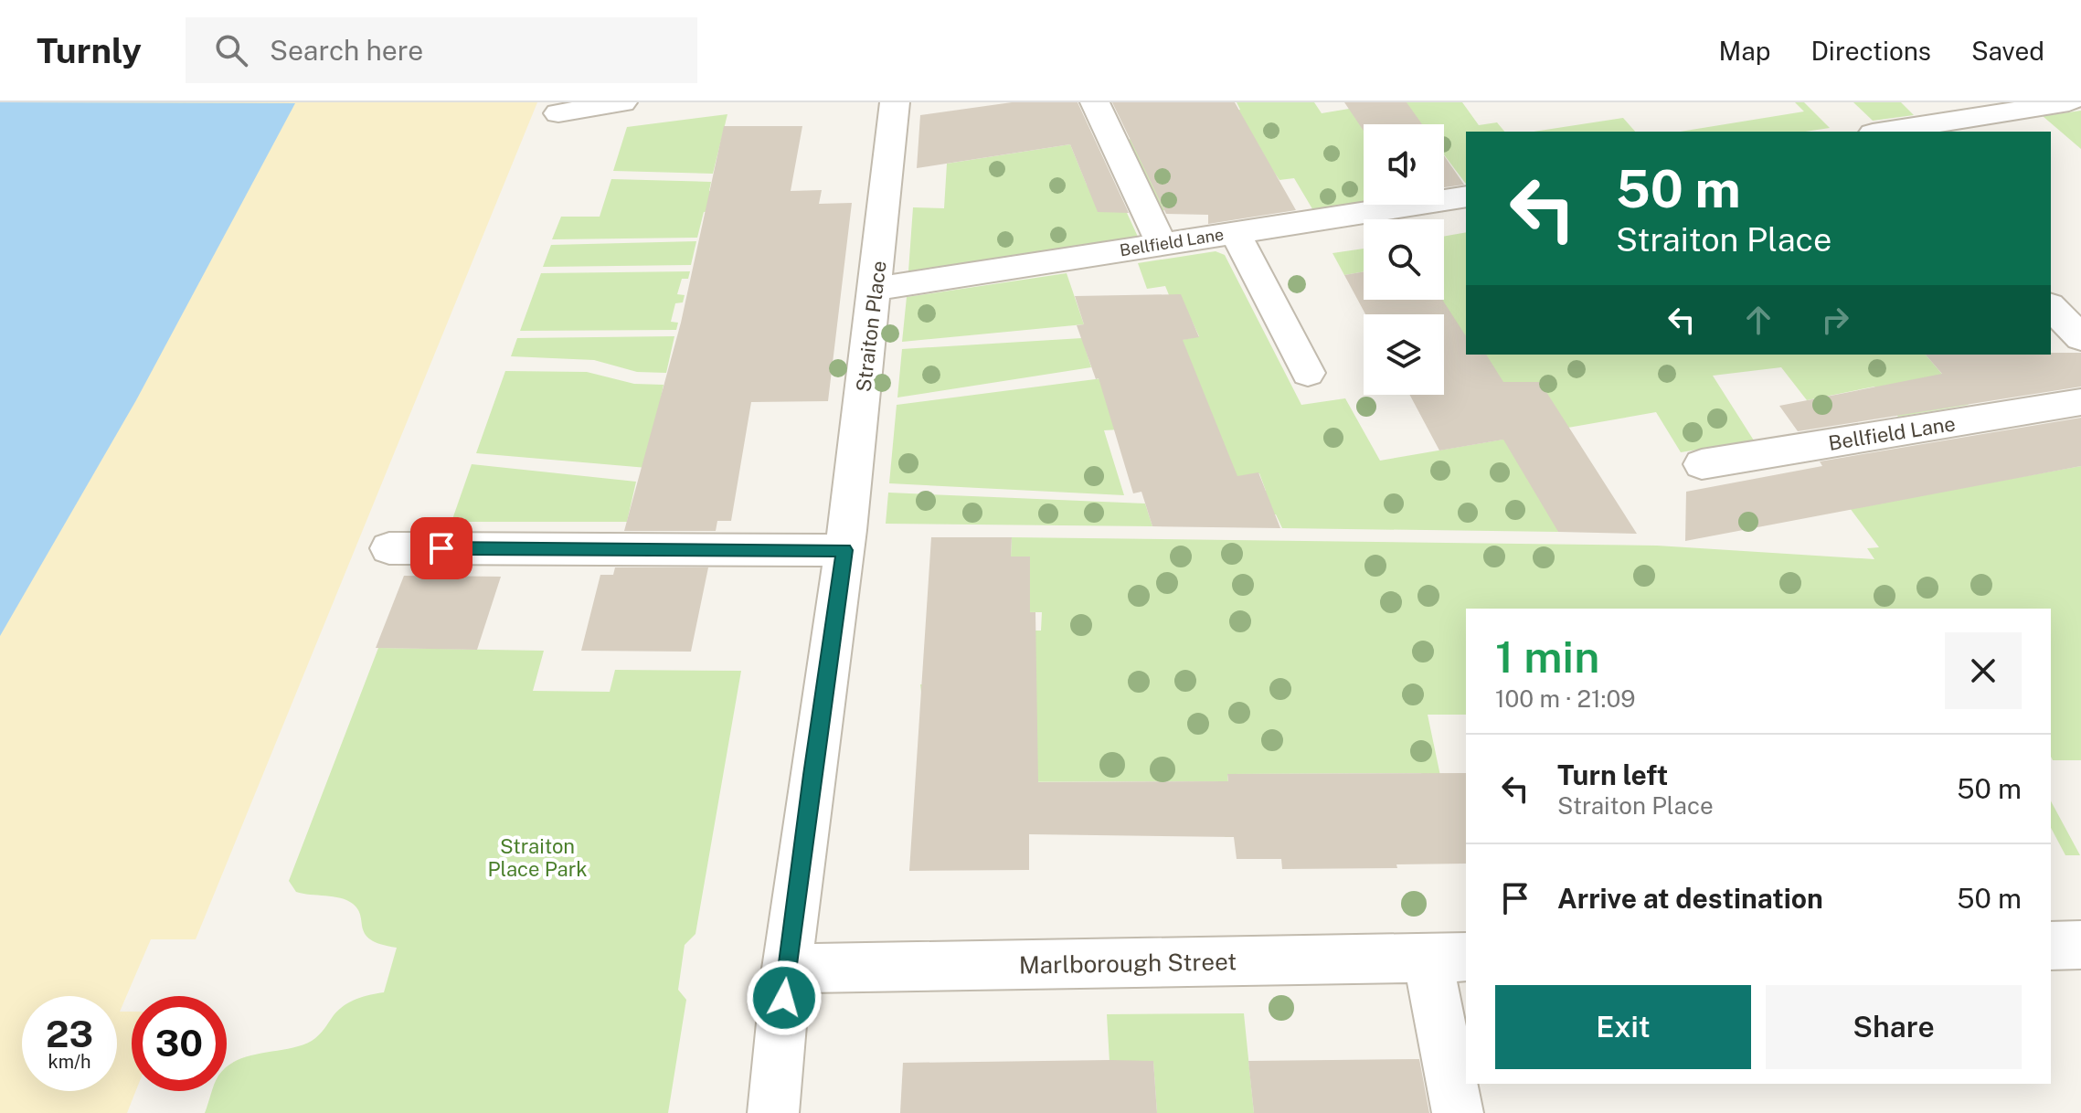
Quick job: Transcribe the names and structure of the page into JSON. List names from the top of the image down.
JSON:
{
  "streets": {
    "street": ["Bellfield Lane", "Straiton Place", "Marlborough Street"]
  },
  "crossings": [
    ["Bellfield Lane", "Straiton Place"],
    ["Straiton Place", "Marlborough Street"]
  ],
  "parks": ["Straiton Place Park"],
  "page": {
    "header": "Turnly",
    "search": "Search here",
    "nav": ["Map", "Directions", "Saved"],
    "turn": ["50 m", "Straiton Place"],
    "heading": ["1 min", "100 m · 21:09"],
    "list": [
      {
        "name": "Turn left",
        "note": "Straiton Place",
        "value": "50 m"
      },
      {
        "name": "Arrive at destination",
        "value": "50 m"
      }
    ],
    "buttons": ["Exit", "Share"],
    "speed": "23 km/h",
    "limit": "30"
  }
}
